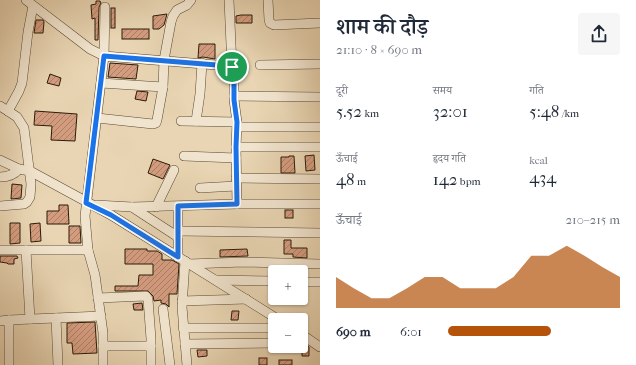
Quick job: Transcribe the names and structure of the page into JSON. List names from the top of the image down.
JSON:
{
  "page": {
    "heading": ["शाम की दौड़", "21:10 · 8 × 690 m"],
    "stats": [
      ["दूरी", "5.52 km"],
      ["समय", "32:01"],
      ["गति", "5:48 /km"],
      ["ऊँचाई", "48 m"],
      ["हृदय गति", "142 bpm"],
      ["kcal", "434"]
    ],
    "chart": ["ऊँचाई", "210–215 m"],
    "map_buttons": ["+", "−"],
    "list": [
      {
        "name": "690 m",
        "note": "6:01"
      }
    ]
  }
}
